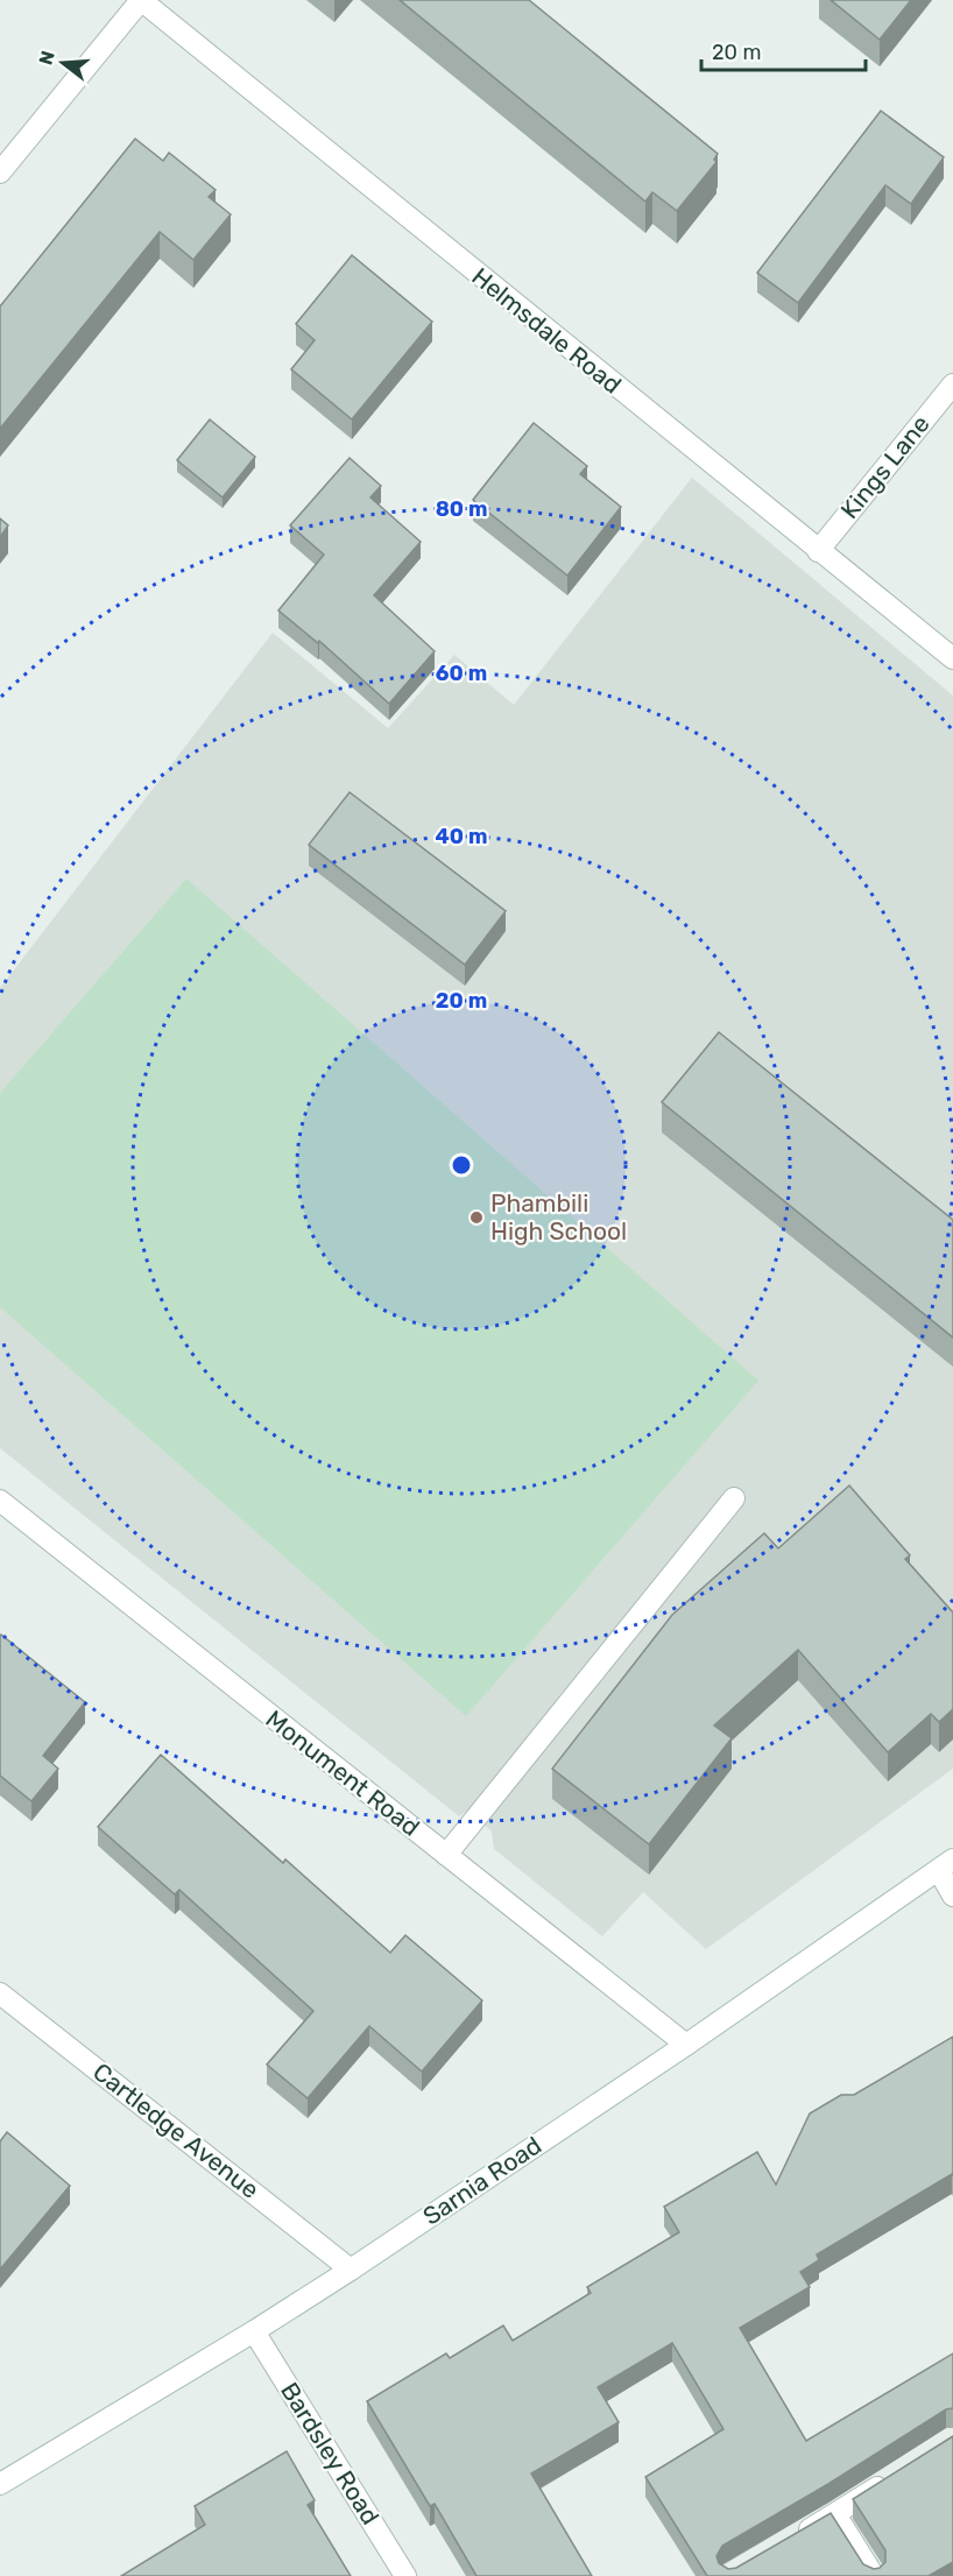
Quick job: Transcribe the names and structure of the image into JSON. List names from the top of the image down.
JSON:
{
  "streets": {
    "street": [
      "Helmsdale Road",
      "Kings Lane",
      "Monument Road",
      "Cartledge Avenue",
      "Sarnia Road",
      "Bardsley Road"
    ]
  },
  "crossings": [
    ["Helmsdale Road", "Kings Lane"],
    ["Monument Road", "Sarnia Road"],
    ["Cartledge Avenue", "Sarnia Road"],
    ["Sarnia Road", "Bardsley Road"]
  ],
  "places": ["Phambili High School"],
  "scale_bar": "20 m",
  "north": "left",
  "rings": [
    "80 m",
    "60 m",
    "40 m",
    "20 m"
  ]
}
